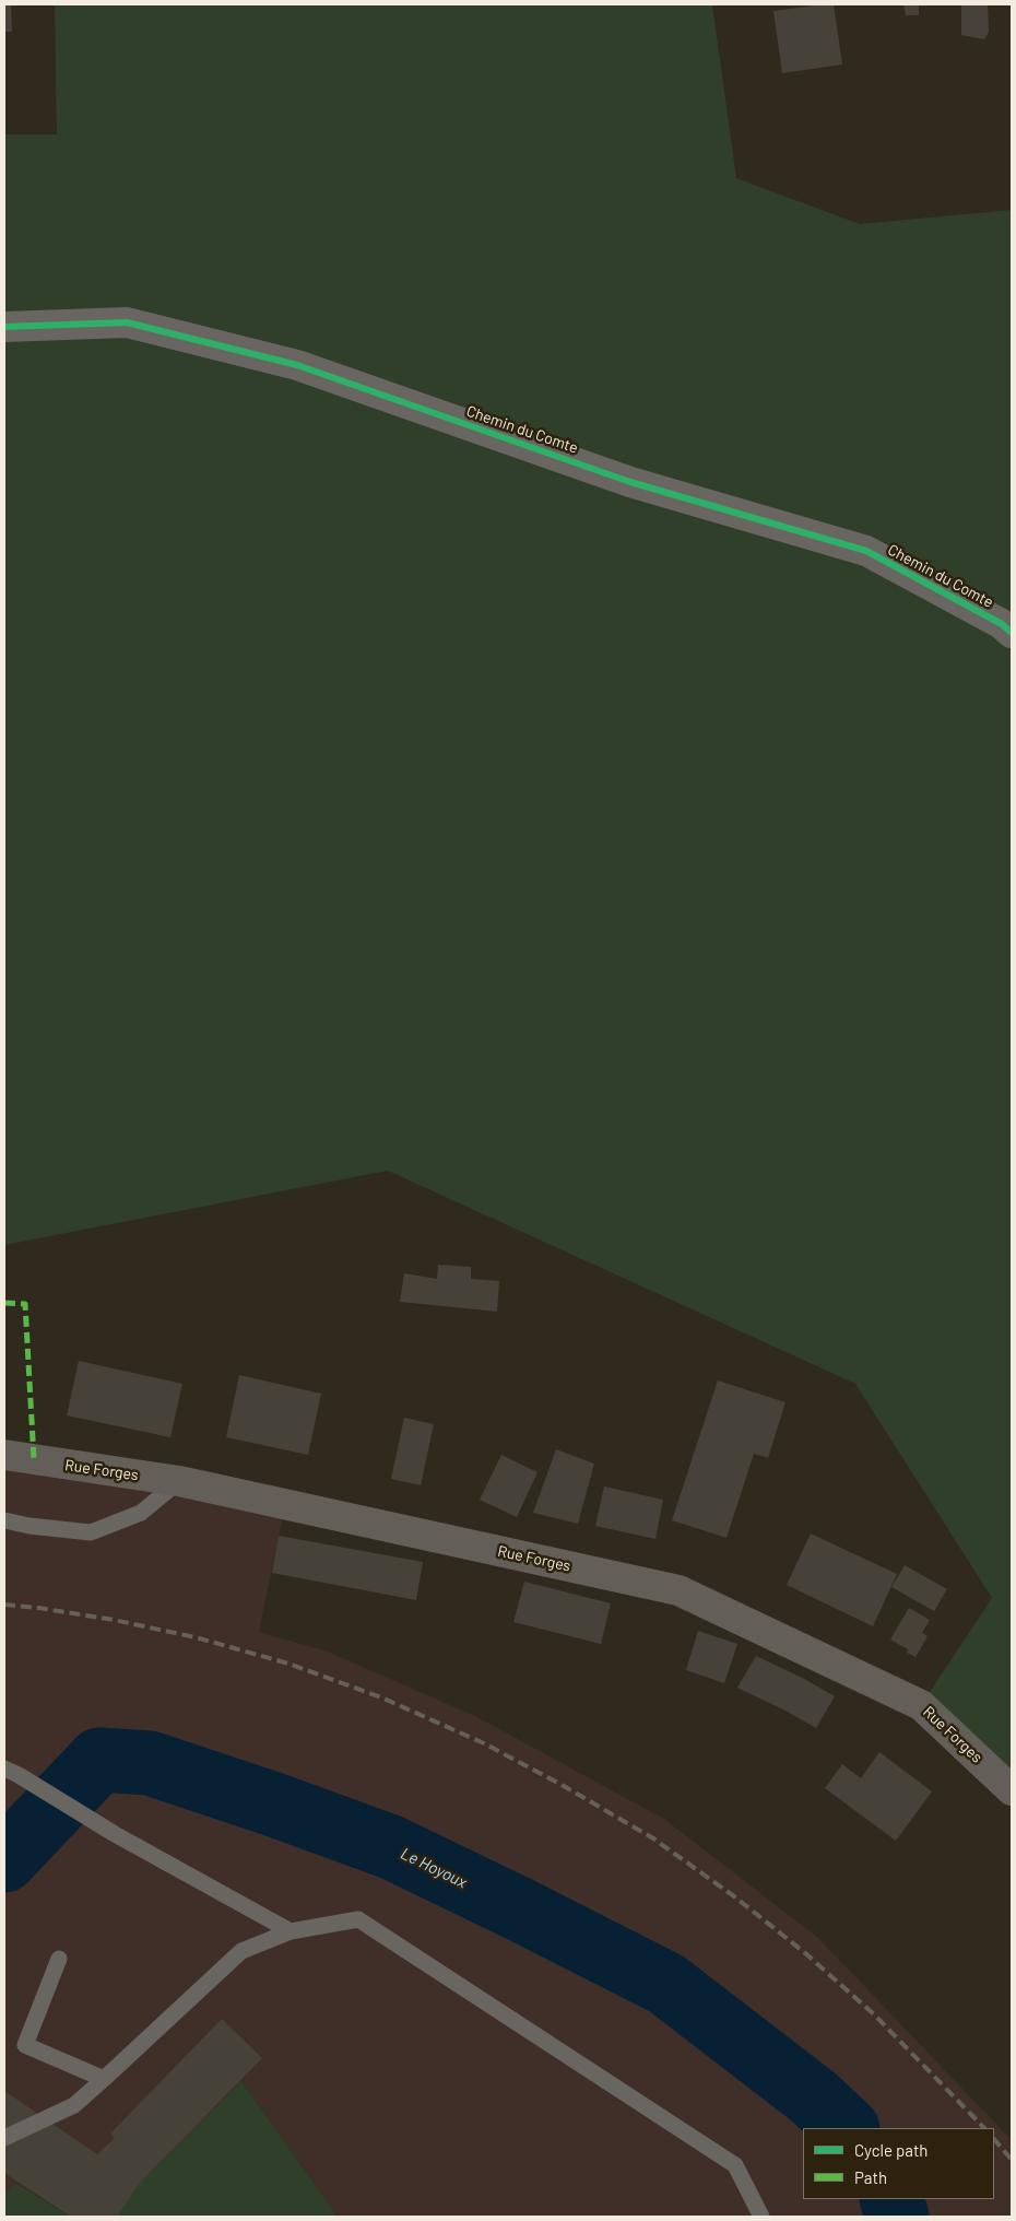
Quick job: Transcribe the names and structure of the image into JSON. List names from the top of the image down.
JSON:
{
  "streets": {
    "main road": ["Rue Forges"],
    "street": ["Chemin du Comte"]
  },
  "water": ["Le Hoyoux"],
  "legend": ["Cycle path", "Path"]
}
